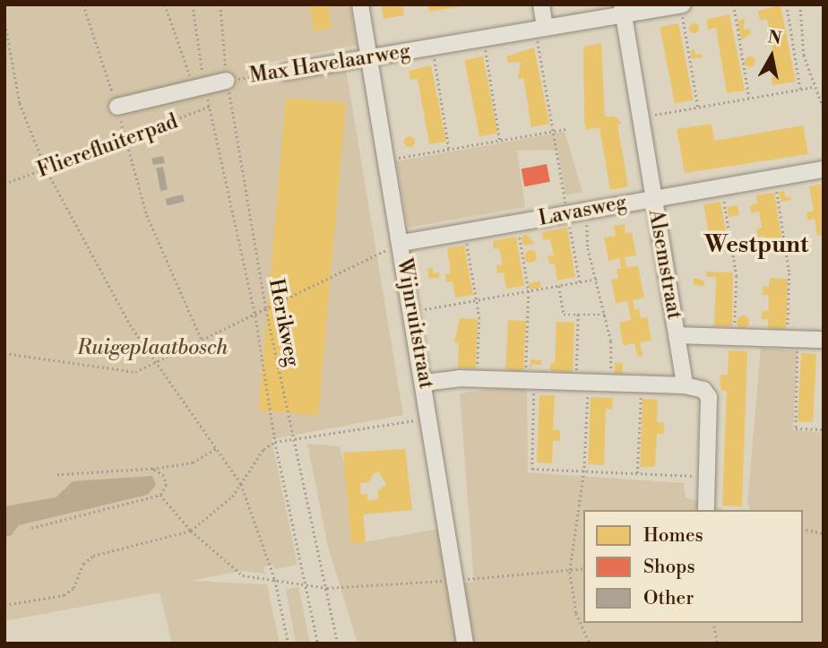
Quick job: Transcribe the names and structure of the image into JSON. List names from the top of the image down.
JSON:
{
  "streets": {
    "street": [
      "Max Havelaarweg",
      "Flierefluiterpad",
      "Lavasweg",
      "Alsemstraat",
      "Wijnruitstraat"
    ],
    "path": ["Herikweg"]
  },
  "crossings": [
    ["Max Havelaarweg", "Flierefluiterpad"],
    ["Max Havelaarweg", "Alsemstraat"],
    ["Max Havelaarweg", "Herikweg"],
    ["Max Havelaarweg", "Wijnruitstraat"],
    ["Flierefluiterpad", "Herikweg"],
    ["Lavasweg", "Alsemstraat"],
    ["Lavasweg", "Wijnruitstraat"]
  ],
  "districts": ["Westpunt"],
  "parks": ["Ruigeplaatbosch"],
  "legend": ["Homes", "Shops", "Other"],
  "north": "top"
}
